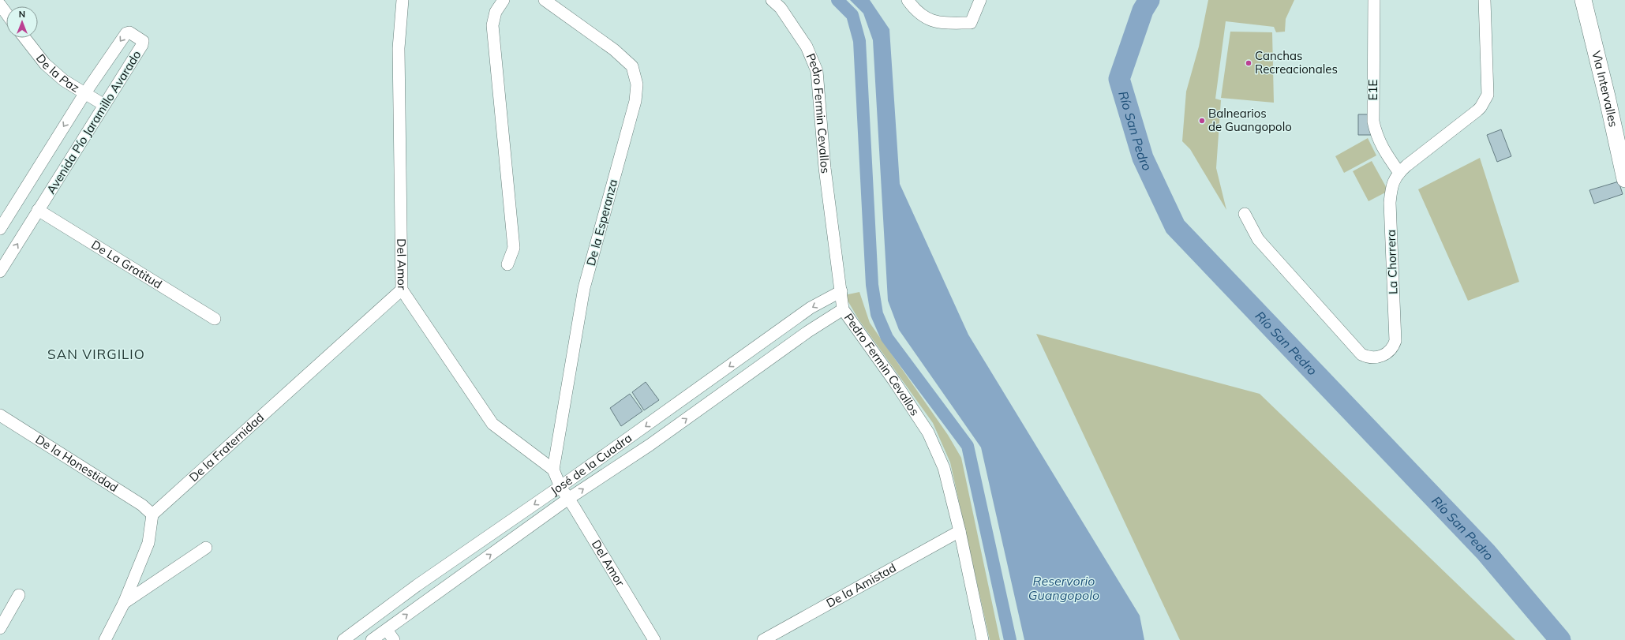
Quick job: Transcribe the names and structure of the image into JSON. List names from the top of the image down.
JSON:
{
  "streets": {
    "main road": ["Vìa Intervalles"],
    "street": [
      "De la Paz",
      "E1E",
      "Pedro Fermin Cevallos",
      "Avenida Pío Jaramillo Avarado",
      "De la Esperanza",
      "La Chorrera",
      "Del Amor",
      "De La Gratitud",
      "De la Fraternidad",
      "De la Honestidad",
      "José de la Cuadra",
      "De la Amistad"
    ]
  },
  "crossings": [
    ["De la Paz", "Avenida Pío Jaramillo Avarado"],
    ["E1E", "La Chorrera"],
    ["Pedro Fermin Cevallos", "José de la Cuadra"],
    ["Pedro Fermin Cevallos", "De la Amistad"],
    ["Avenida Pío Jaramillo Avarado", "De La Gratitud"],
    ["De la Esperanza", "Del Amor"],
    ["Del Amor", "De la Fraternidad"],
    ["Del Amor", "José de la Cuadra"],
    ["De la Fraternidad", "De la Honestidad"]
  ],
  "districts": ["SAN VIRGILIO"],
  "water": ["Río San Pedro", "Reservorio Guangopolo"],
  "places": ["Canchas Recreacionales", "Balnearios de Guangopolo"],
  "north": "top"
}
